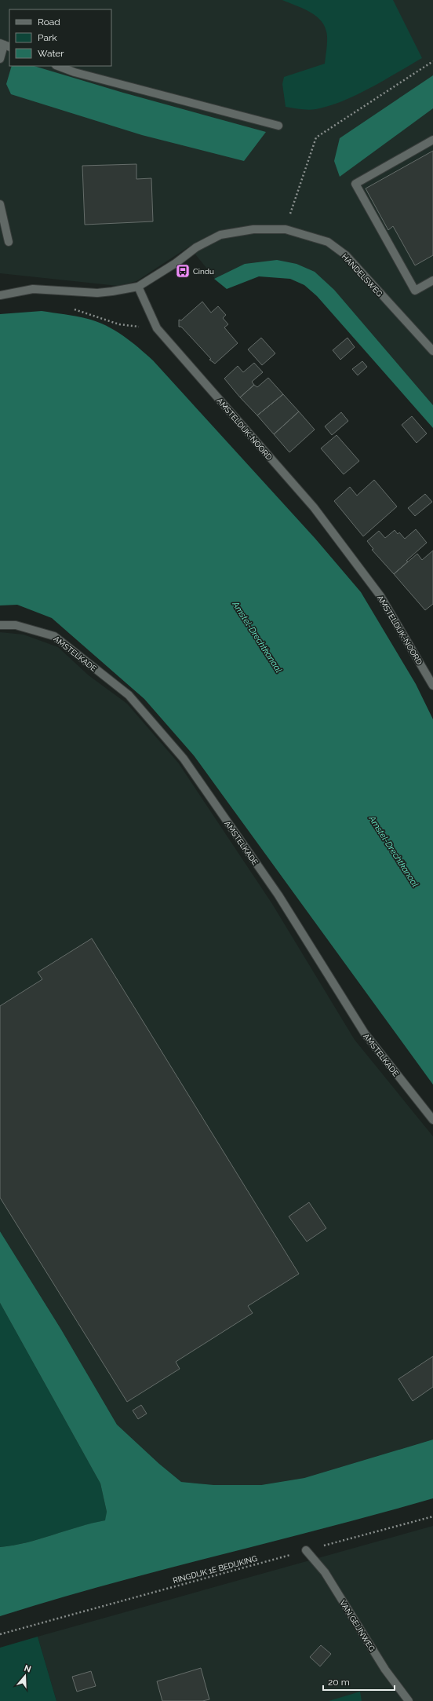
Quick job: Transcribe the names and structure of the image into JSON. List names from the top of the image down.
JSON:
{
  "streets": {
    "street": [
      "HANDELSWEG",
      "AMSTELDIJK-NOORD",
      "AMSTELKADE",
      "VAN GEIJNWEG"
    ],
    "path": ["RINGDIJK 1E BEDIJKING"]
  },
  "crossings": [
    ["HANDELSWEG", "AMSTELDIJK-NOORD"],
    ["RINGDIJK 1E BEDIJKING", "VAN GEIJNWEG"]
  ],
  "water": ["Amstel-Drechtkanaal"],
  "places": {
    "bus stop": ["Cindu"]
  },
  "legend": ["Road", "Park", "Water"],
  "scale_bar": "20 m",
  "north": "top"
}
